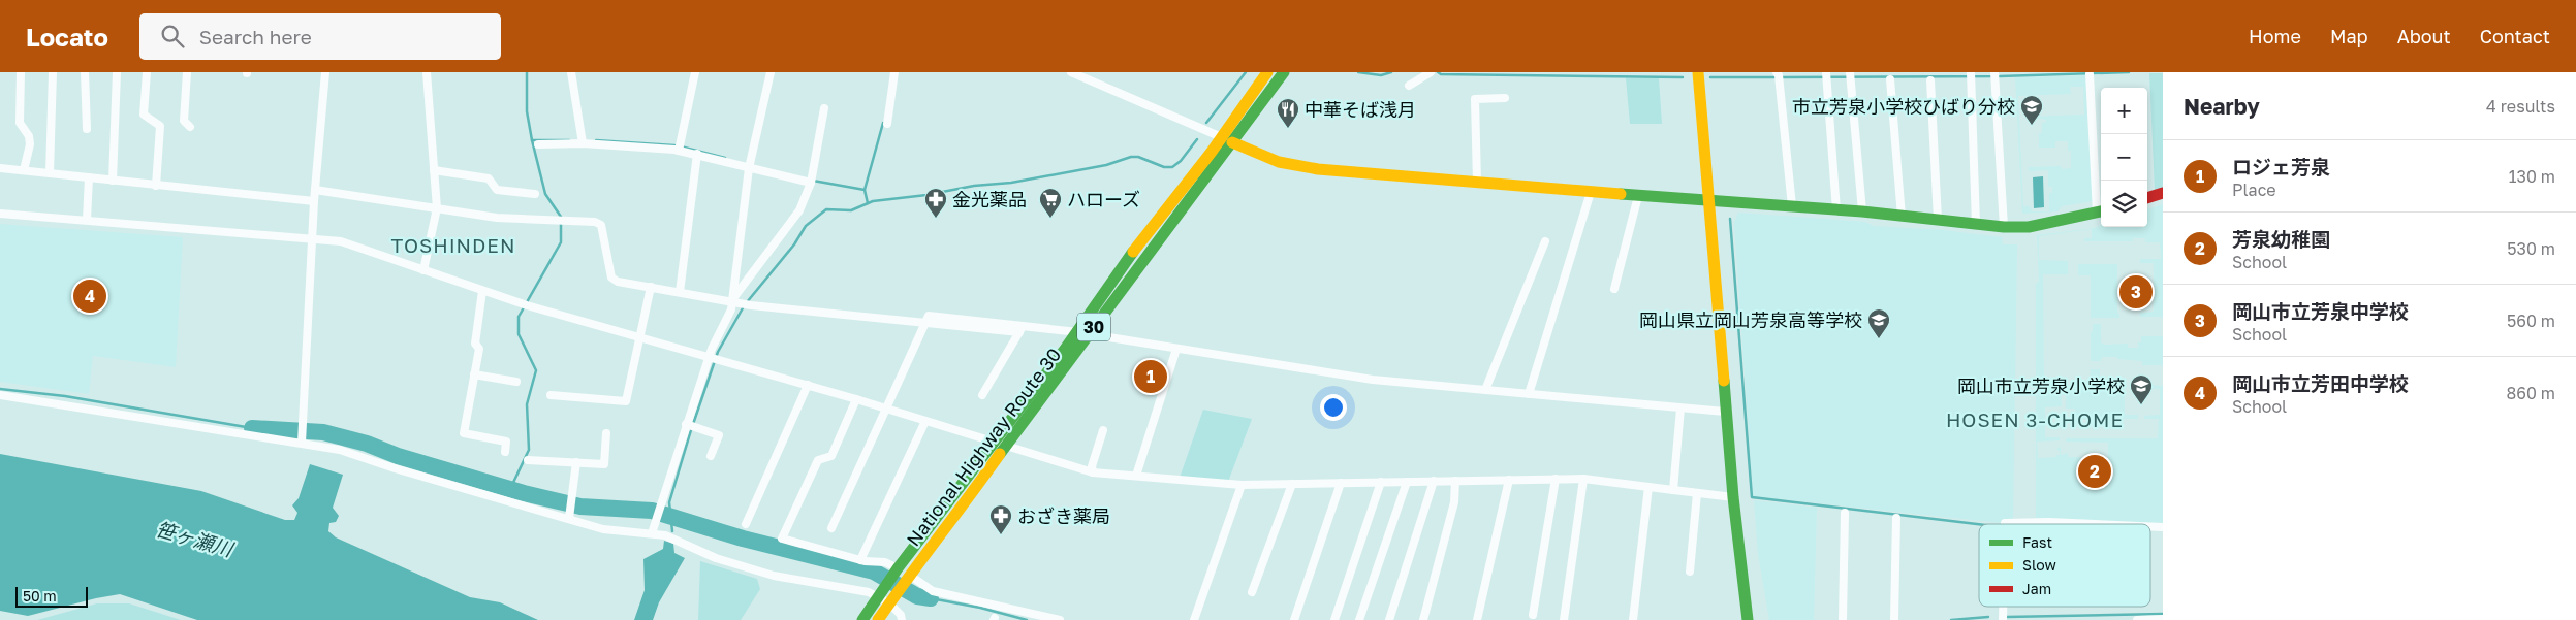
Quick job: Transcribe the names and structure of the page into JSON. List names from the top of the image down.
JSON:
{
  "streets": {
    "main road": ["30", "National Highway Route 30"]
  },
  "districts": ["TOSHINDEN", "HOSEN 3-CHOME"],
  "water": ["笹ヶ瀬川"],
  "places": {
    "school or university": ["市立芳泉小学校ひばり分校", "岡山県立岡山芳泉高等学校", "岡山市立芳泉小学校"],
    "restaurant": ["中華そば浅月"],
    "pharmacy": ["金光薬品", "おざき薬局"],
    "supermarket": ["ハローズ"]
  },
  "legend": ["Fast", "Slow", "Jam"],
  "scale_bar": "50 m",
  "page": {
    "header": "Locato",
    "search": "Search here",
    "nav": [
      "Home",
      "Map",
      "About",
      "Contact"
    ],
    "heading": ["Nearby", "4 results"],
    "map_buttons": ["+", "−"],
    "list": [
      {
        "mark": "1",
        "name": "ロジェ芳泉",
        "note": "Place",
        "value": "130 m"
      },
      {
        "mark": "2",
        "name": "芳泉幼稚園",
        "note": "School",
        "value": "530 m"
      },
      {
        "mark": "3",
        "name": "岡山市立芳泉中学校",
        "note": "School",
        "value": "560 m"
      },
      {
        "mark": "4",
        "name": "岡山市立芳田中学校",
        "note": "School",
        "value": "860 m"
      }
    ],
    "pins": [
      "3",
      "4",
      "1",
      "2"
    ],
    "scale": "50 m"
  }
}
